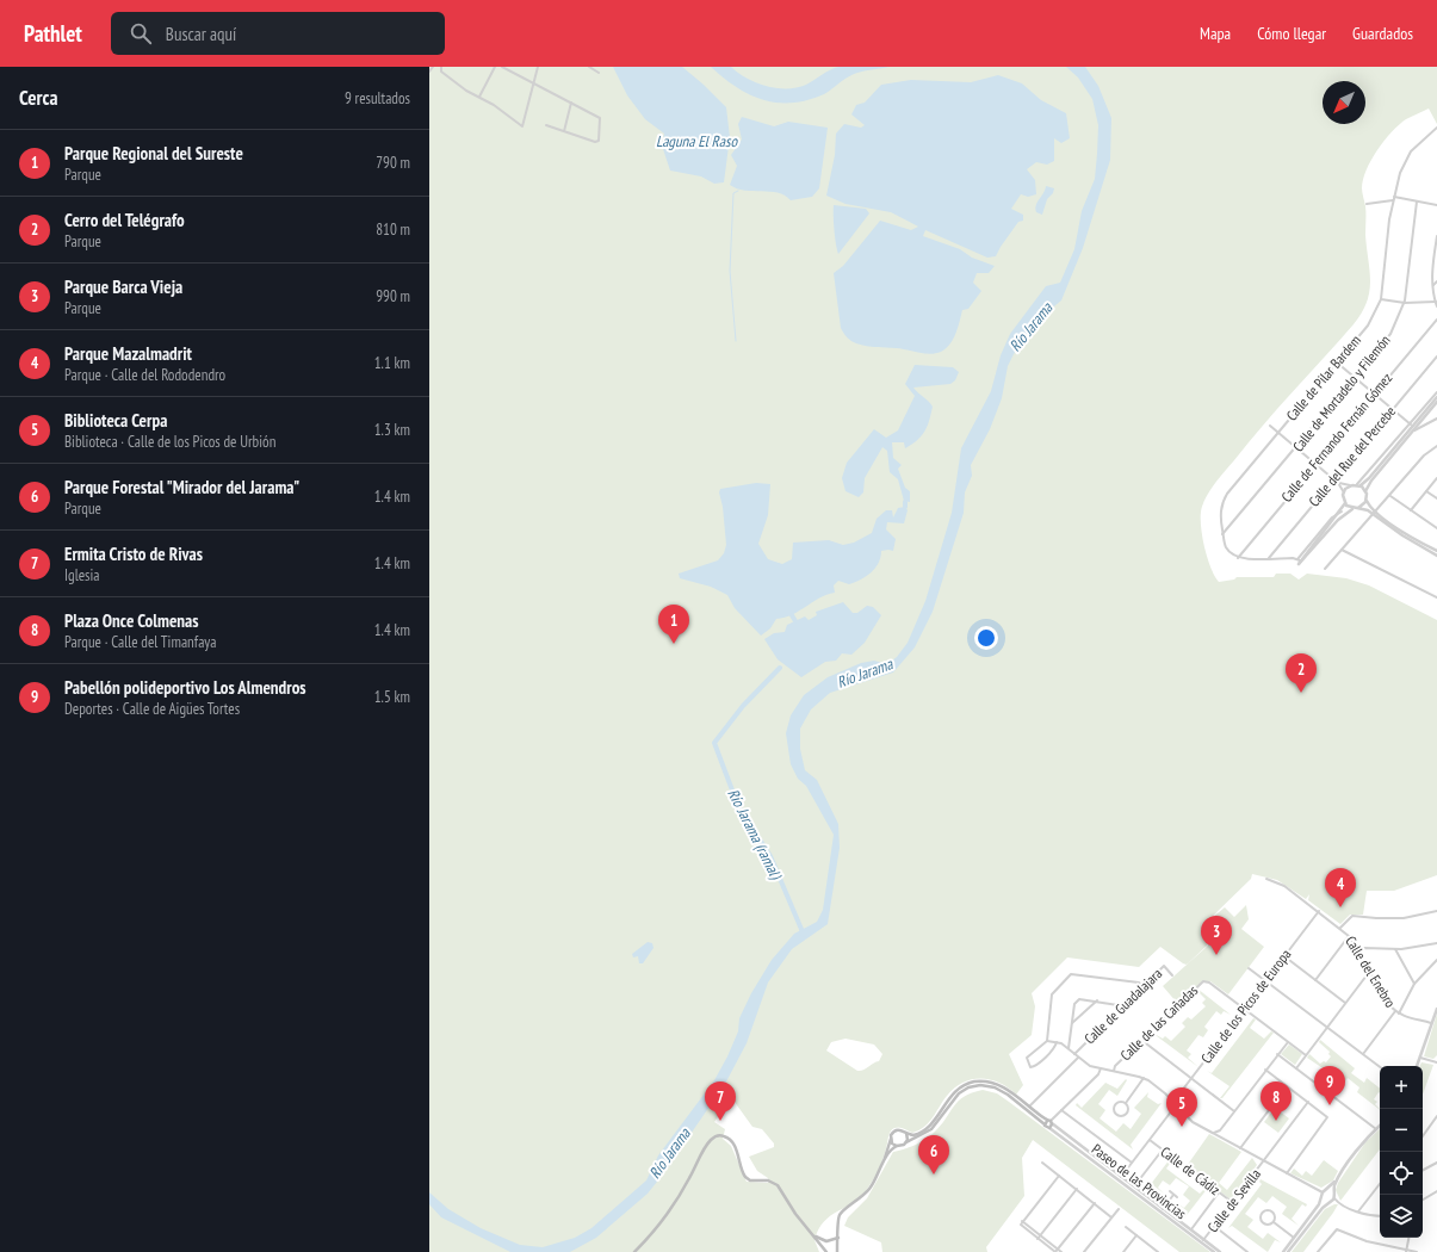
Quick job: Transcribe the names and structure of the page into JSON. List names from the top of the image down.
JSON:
{
  "streets": {
    "main road": ["Paseo de las Provincias"],
    "street": [
      "Calle de Pilar Bardem",
      "Calle de Mortadelo y Filemón",
      "Calle de Fernando Fernán Gómez",
      "Calle del Rue del Percebe",
      "Calle del Enebro",
      "Calle de Guadalajara",
      "Calle de los Picos de Europa",
      "Calle de las Cañadas",
      "Calle de Cádiz",
      "Calle de Sevilla"
    ]
  },
  "crossings": [
    ["Calle de Pilar Bardem", "Calle de Mortadelo y Filemón"],
    ["Calle de Pilar Bardem", "Calle de Fernando Fernán Gómez"],
    ["Calle del Enebro", "Calle de los Picos de Europa"],
    ["Calle de los Picos de Europa", "Calle de las Cañadas"],
    ["Calle de Cádiz", "Calle de Sevilla"],
    ["Paseo de las Provincias", "Calle de Sevilla"]
  ],
  "water": ["Laguna El Raso", "Río Jarama", "Río Jarama (ramal)"],
  "north": "bottom left",
  "page": {
    "header": "Pathlet",
    "search": "Buscar aquí",
    "nav": ["Mapa", "Cómo llegar", "Guardados"],
    "heading": ["Cerca", "9 resultados"],
    "list": [
      {
        "mark": "1",
        "name": "Parque Regional del Sureste",
        "note": "Parque",
        "value": "790 m"
      },
      {
        "mark": "2",
        "name": "Cerro del Telégrafo",
        "note": "Parque",
        "value": "810 m"
      },
      {
        "mark": "3",
        "name": "Parque Barca Vieja",
        "note": "Parque",
        "value": "990 m"
      },
      {
        "mark": "4",
        "name": "Parque Mazalmadrit",
        "note": "Parque · Calle del Rododendro",
        "value": "1.1 km"
      },
      {
        "mark": "5",
        "name": "Biblioteca Cerpa",
        "note": "Biblioteca · Calle de los Picos de Urbión",
        "value": "1.3 km"
      },
      {
        "mark": "6",
        "name": "Parque Forestal \"Mirador del Jarama\"",
        "note": "Parque",
        "value": "1.4 km"
      },
      {
        "mark": "7",
        "name": "Ermita Cristo de Rivas",
        "note": "Iglesia",
        "value": "1.4 km"
      },
      {
        "mark": "8",
        "name": "Plaza Once Colmenas",
        "note": "Parque · Calle del Timanfaya",
        "value": "1.4 km"
      },
      {
        "mark": "9",
        "name": "Pabellón polideportivo Los Almendros",
        "note": "Deportes · Calle de Aigües Tortes",
        "value": "1.5 km"
      }
    ],
    "pins": [
      "1",
      "2",
      "4",
      "3",
      "9",
      "7",
      "8",
      "5",
      "6"
    ],
    "map_buttons": ["+", "−"]
  }
}
